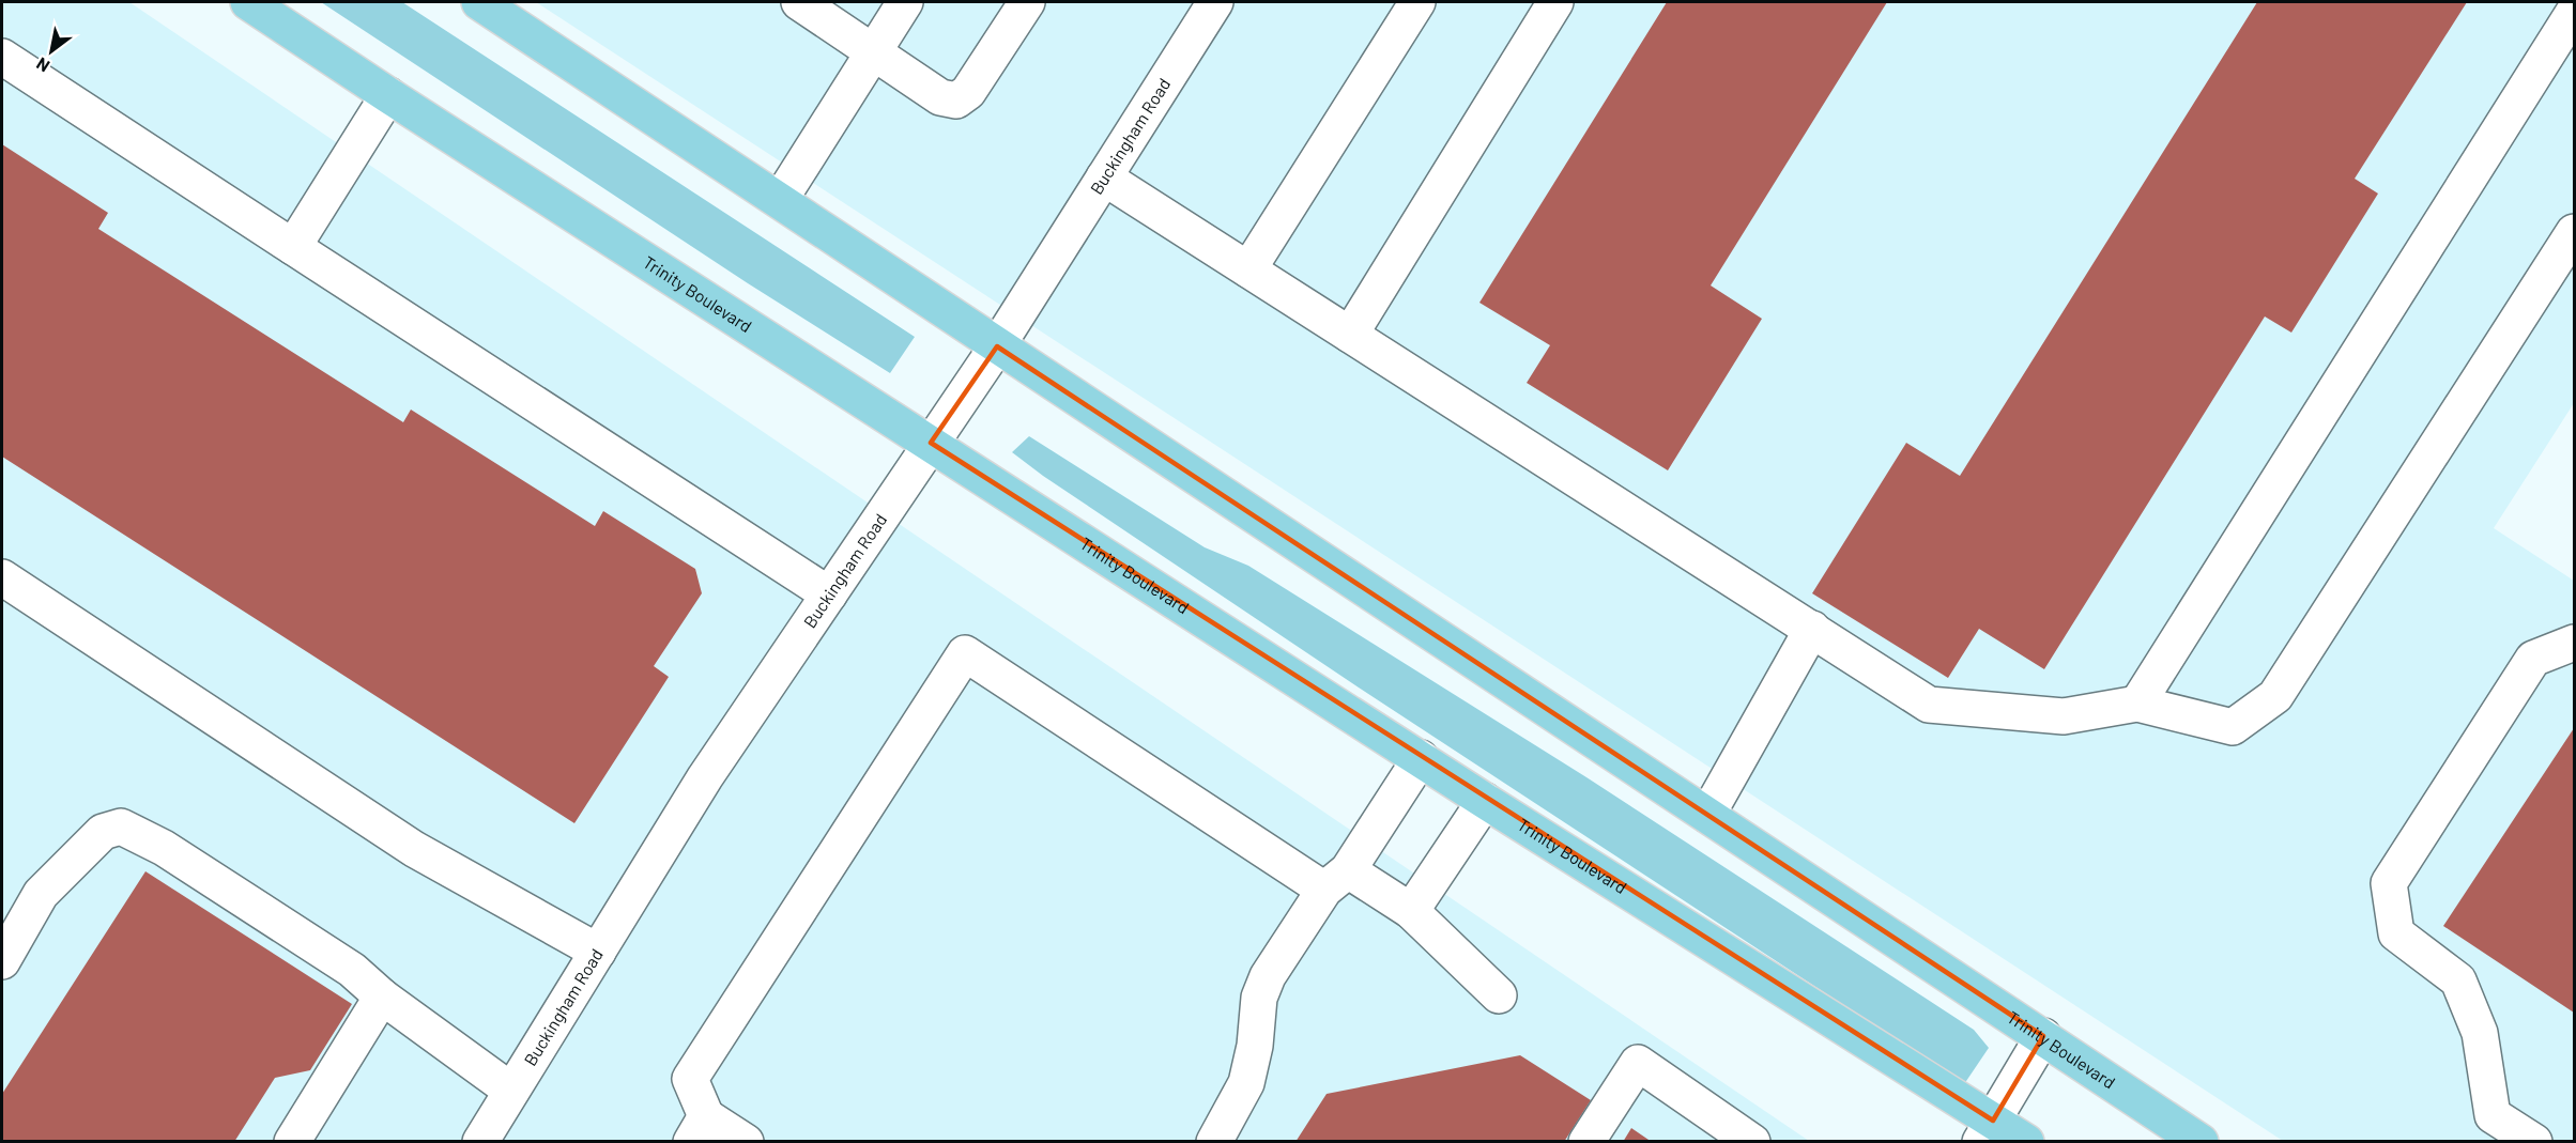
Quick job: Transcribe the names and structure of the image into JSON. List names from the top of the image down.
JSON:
{
  "streets": {
    "main road": ["Trinity Boulevard"],
    "street": ["Buckingham Road"]
  },
  "crossings": [
    ["Buckingham Road", "Trinity Boulevard"]
  ],
  "north": "bottom left"
}
